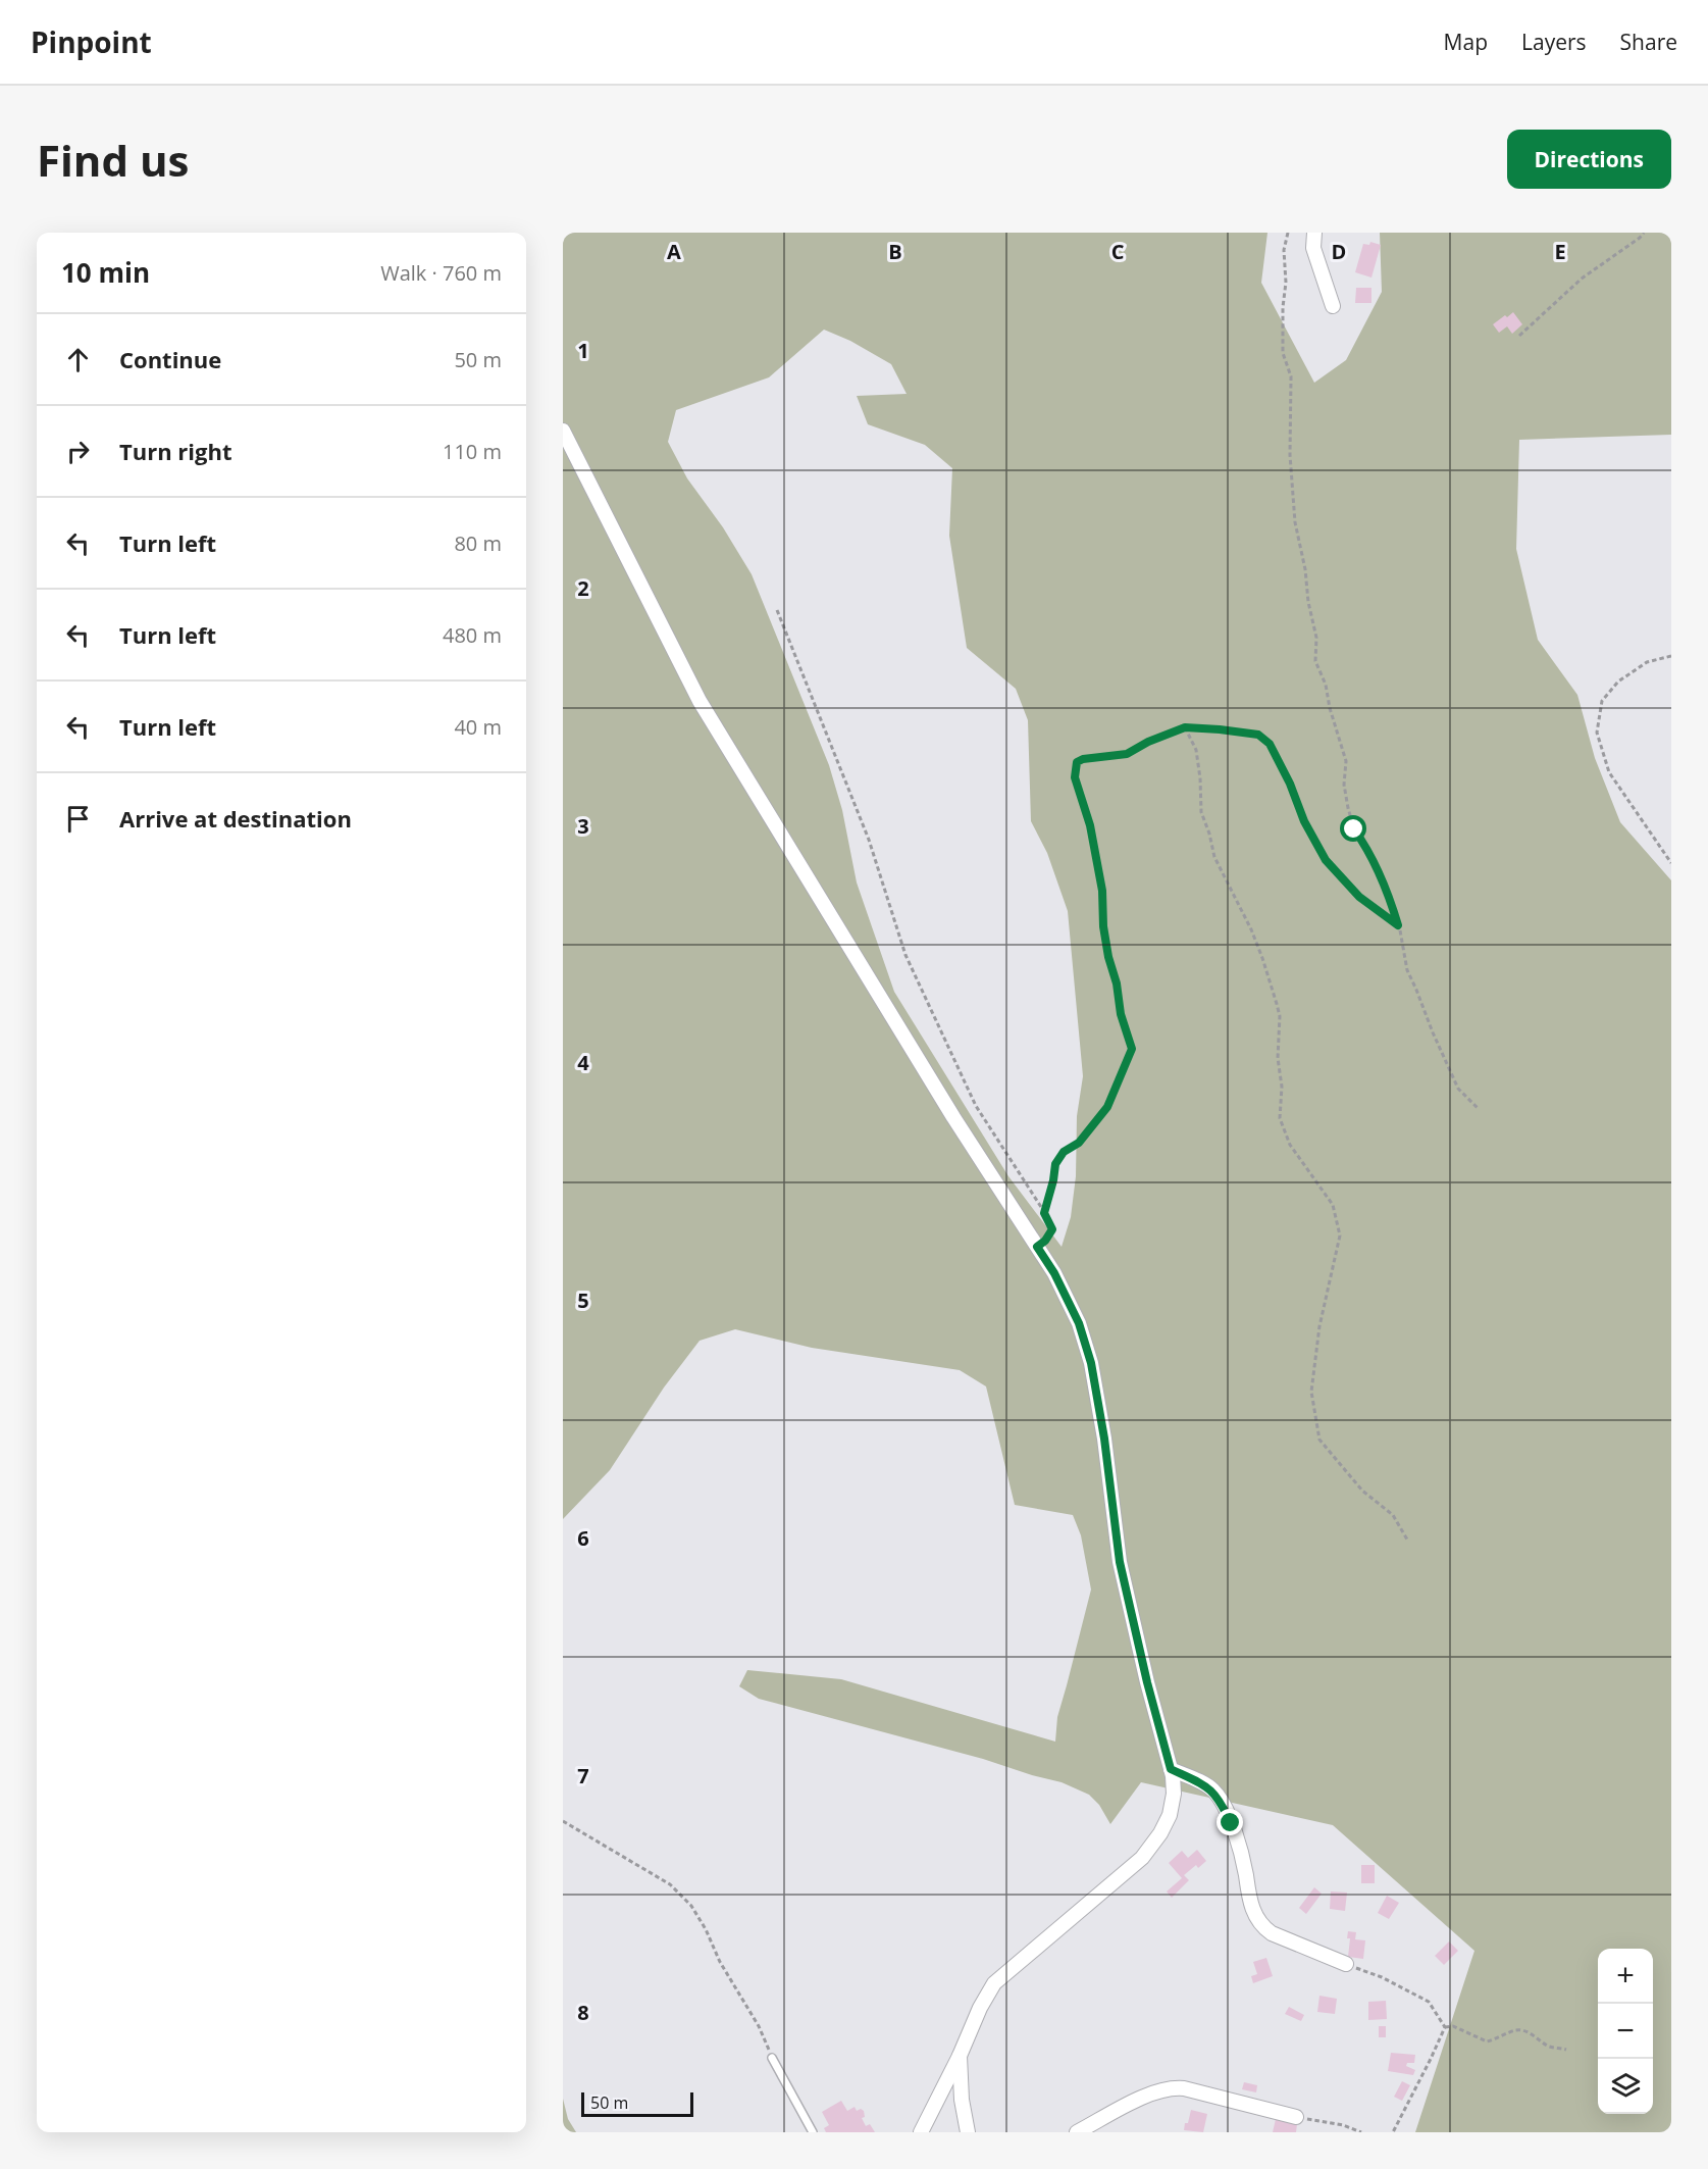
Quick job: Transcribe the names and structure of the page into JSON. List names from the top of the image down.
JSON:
{
  "scale_bar": "50 m",
  "page": {
    "header": "Pinpoint",
    "nav": ["Map", "Layers", "Share"],
    "buttons": "Directions",
    "title": "Find us",
    "heading": ["10 min", "Walk · 760 m"],
    "list": [
      ["Continue", "50 m"],
      ["Turn right", "110 m"],
      ["Turn left", "80 m"],
      ["Turn left", "480 m"],
      ["Turn left", "40 m"],
      "Arrive at destination"
    ],
    "map_buttons": ["+", "−"],
    "scale": "50 m"
  },
  "grid": {
    "columns": [
      "A",
      "B",
      "C",
      "D",
      "E"
    ],
    "rows": [
      "1",
      "2",
      "3",
      "4",
      "5",
      "6",
      "7",
      "8"
    ]
  }
}
